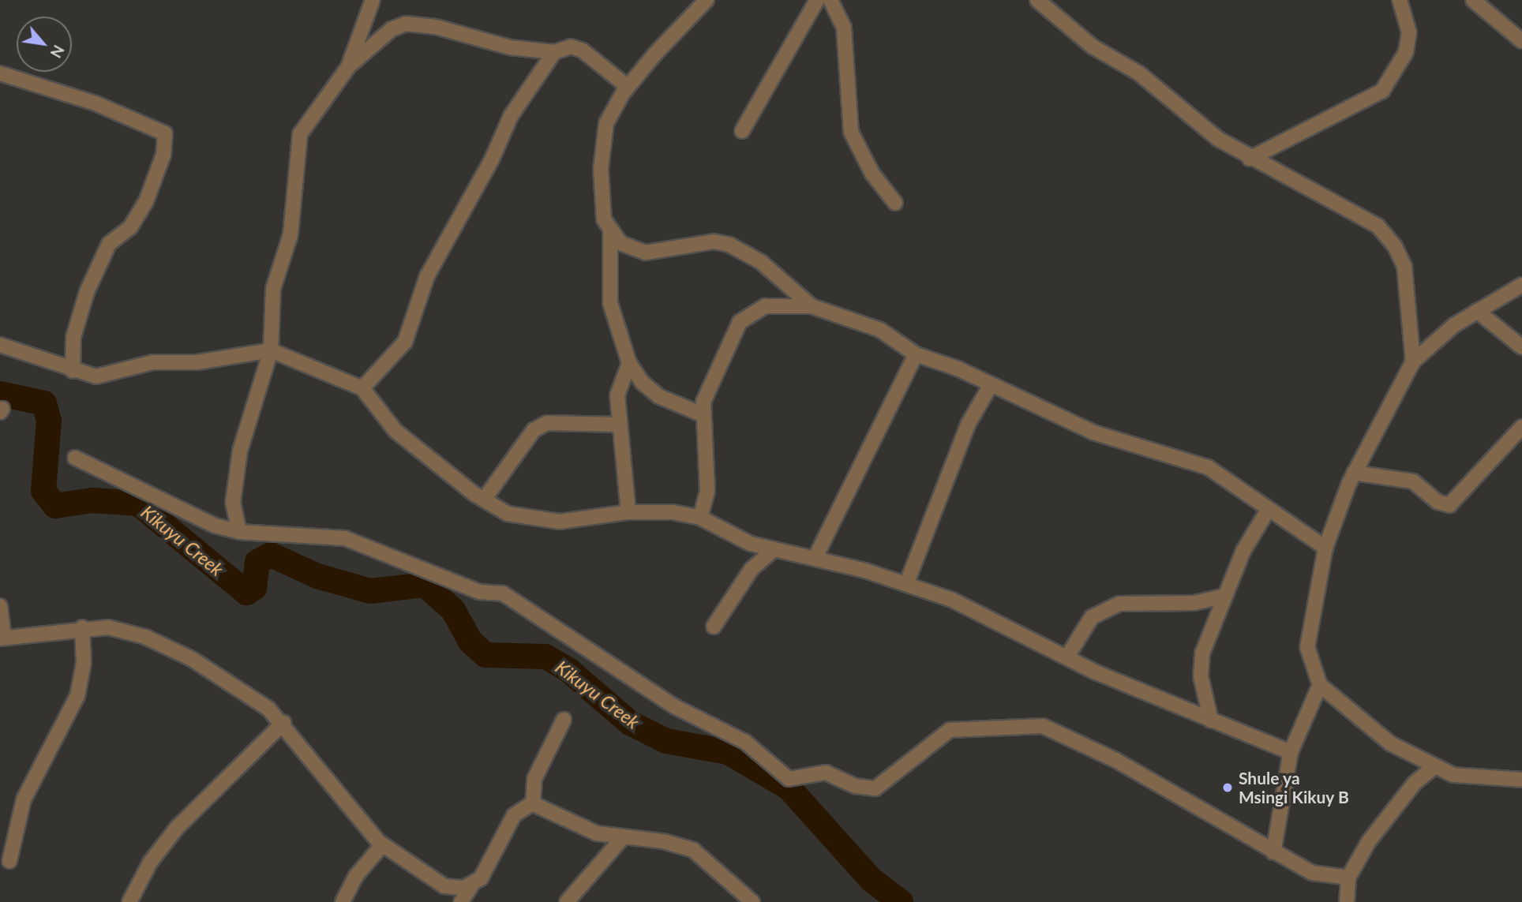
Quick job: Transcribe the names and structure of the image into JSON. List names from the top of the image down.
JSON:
{
  "water": ["Kikuyu Creek"],
  "places": ["Shule ya Msingi Kikuy B"],
  "north": "bottom right"
}
